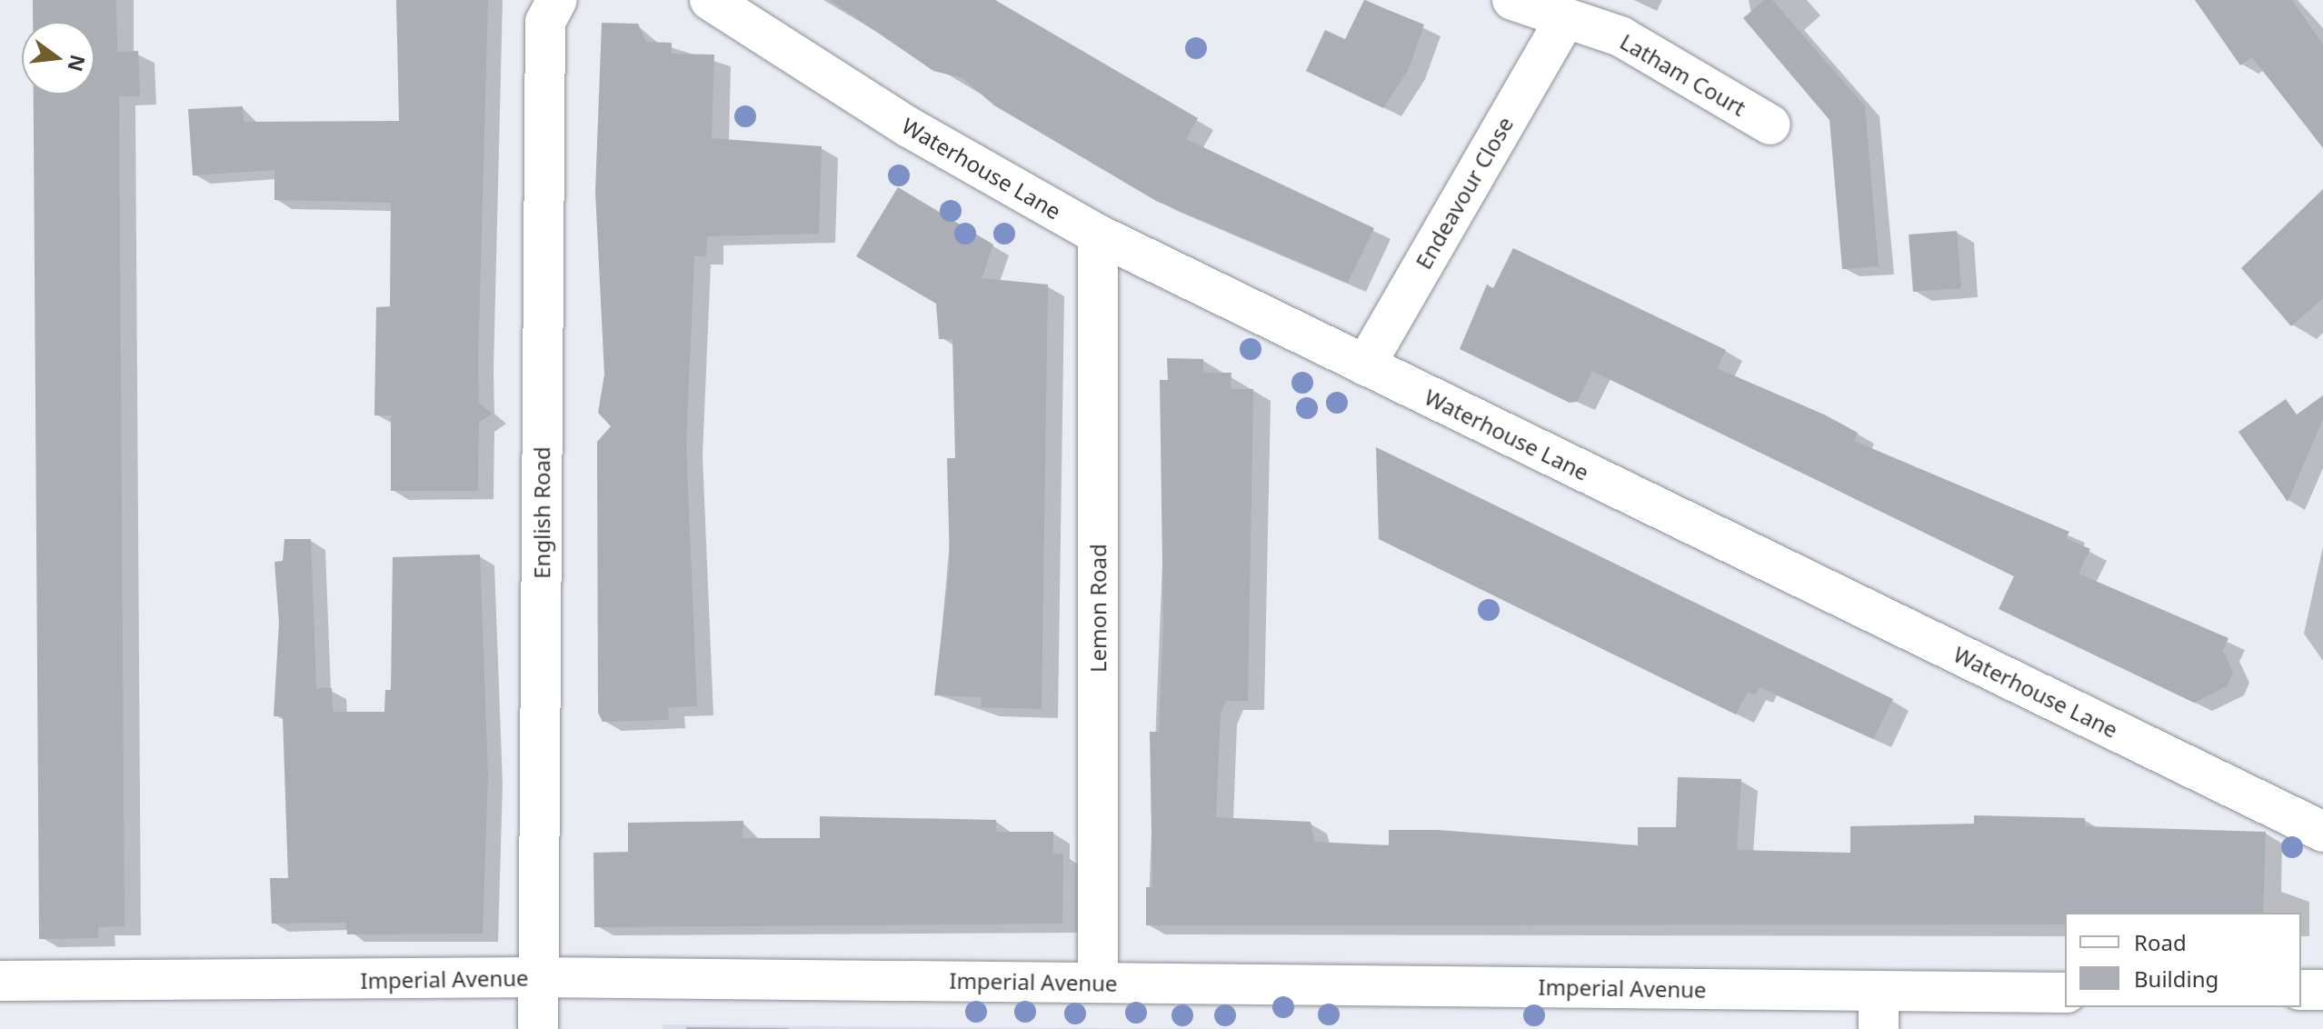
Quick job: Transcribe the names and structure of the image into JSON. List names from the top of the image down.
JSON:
{
  "streets": {
    "street": [
      "Latham Court",
      "Waterhouse Lane",
      "Endeavour Close",
      "English Road",
      "Lemon Road",
      "Imperial Avenue"
    ]
  },
  "crossings": [
    ["Latham Court", "Endeavour Close"],
    ["Waterhouse Lane", "Endeavour Close"],
    ["Waterhouse Lane", "Lemon Road"],
    ["English Road", "Imperial Avenue"],
    ["Lemon Road", "Imperial Avenue"]
  ],
  "legend": ["Road", "Building"],
  "north": "right"
}
